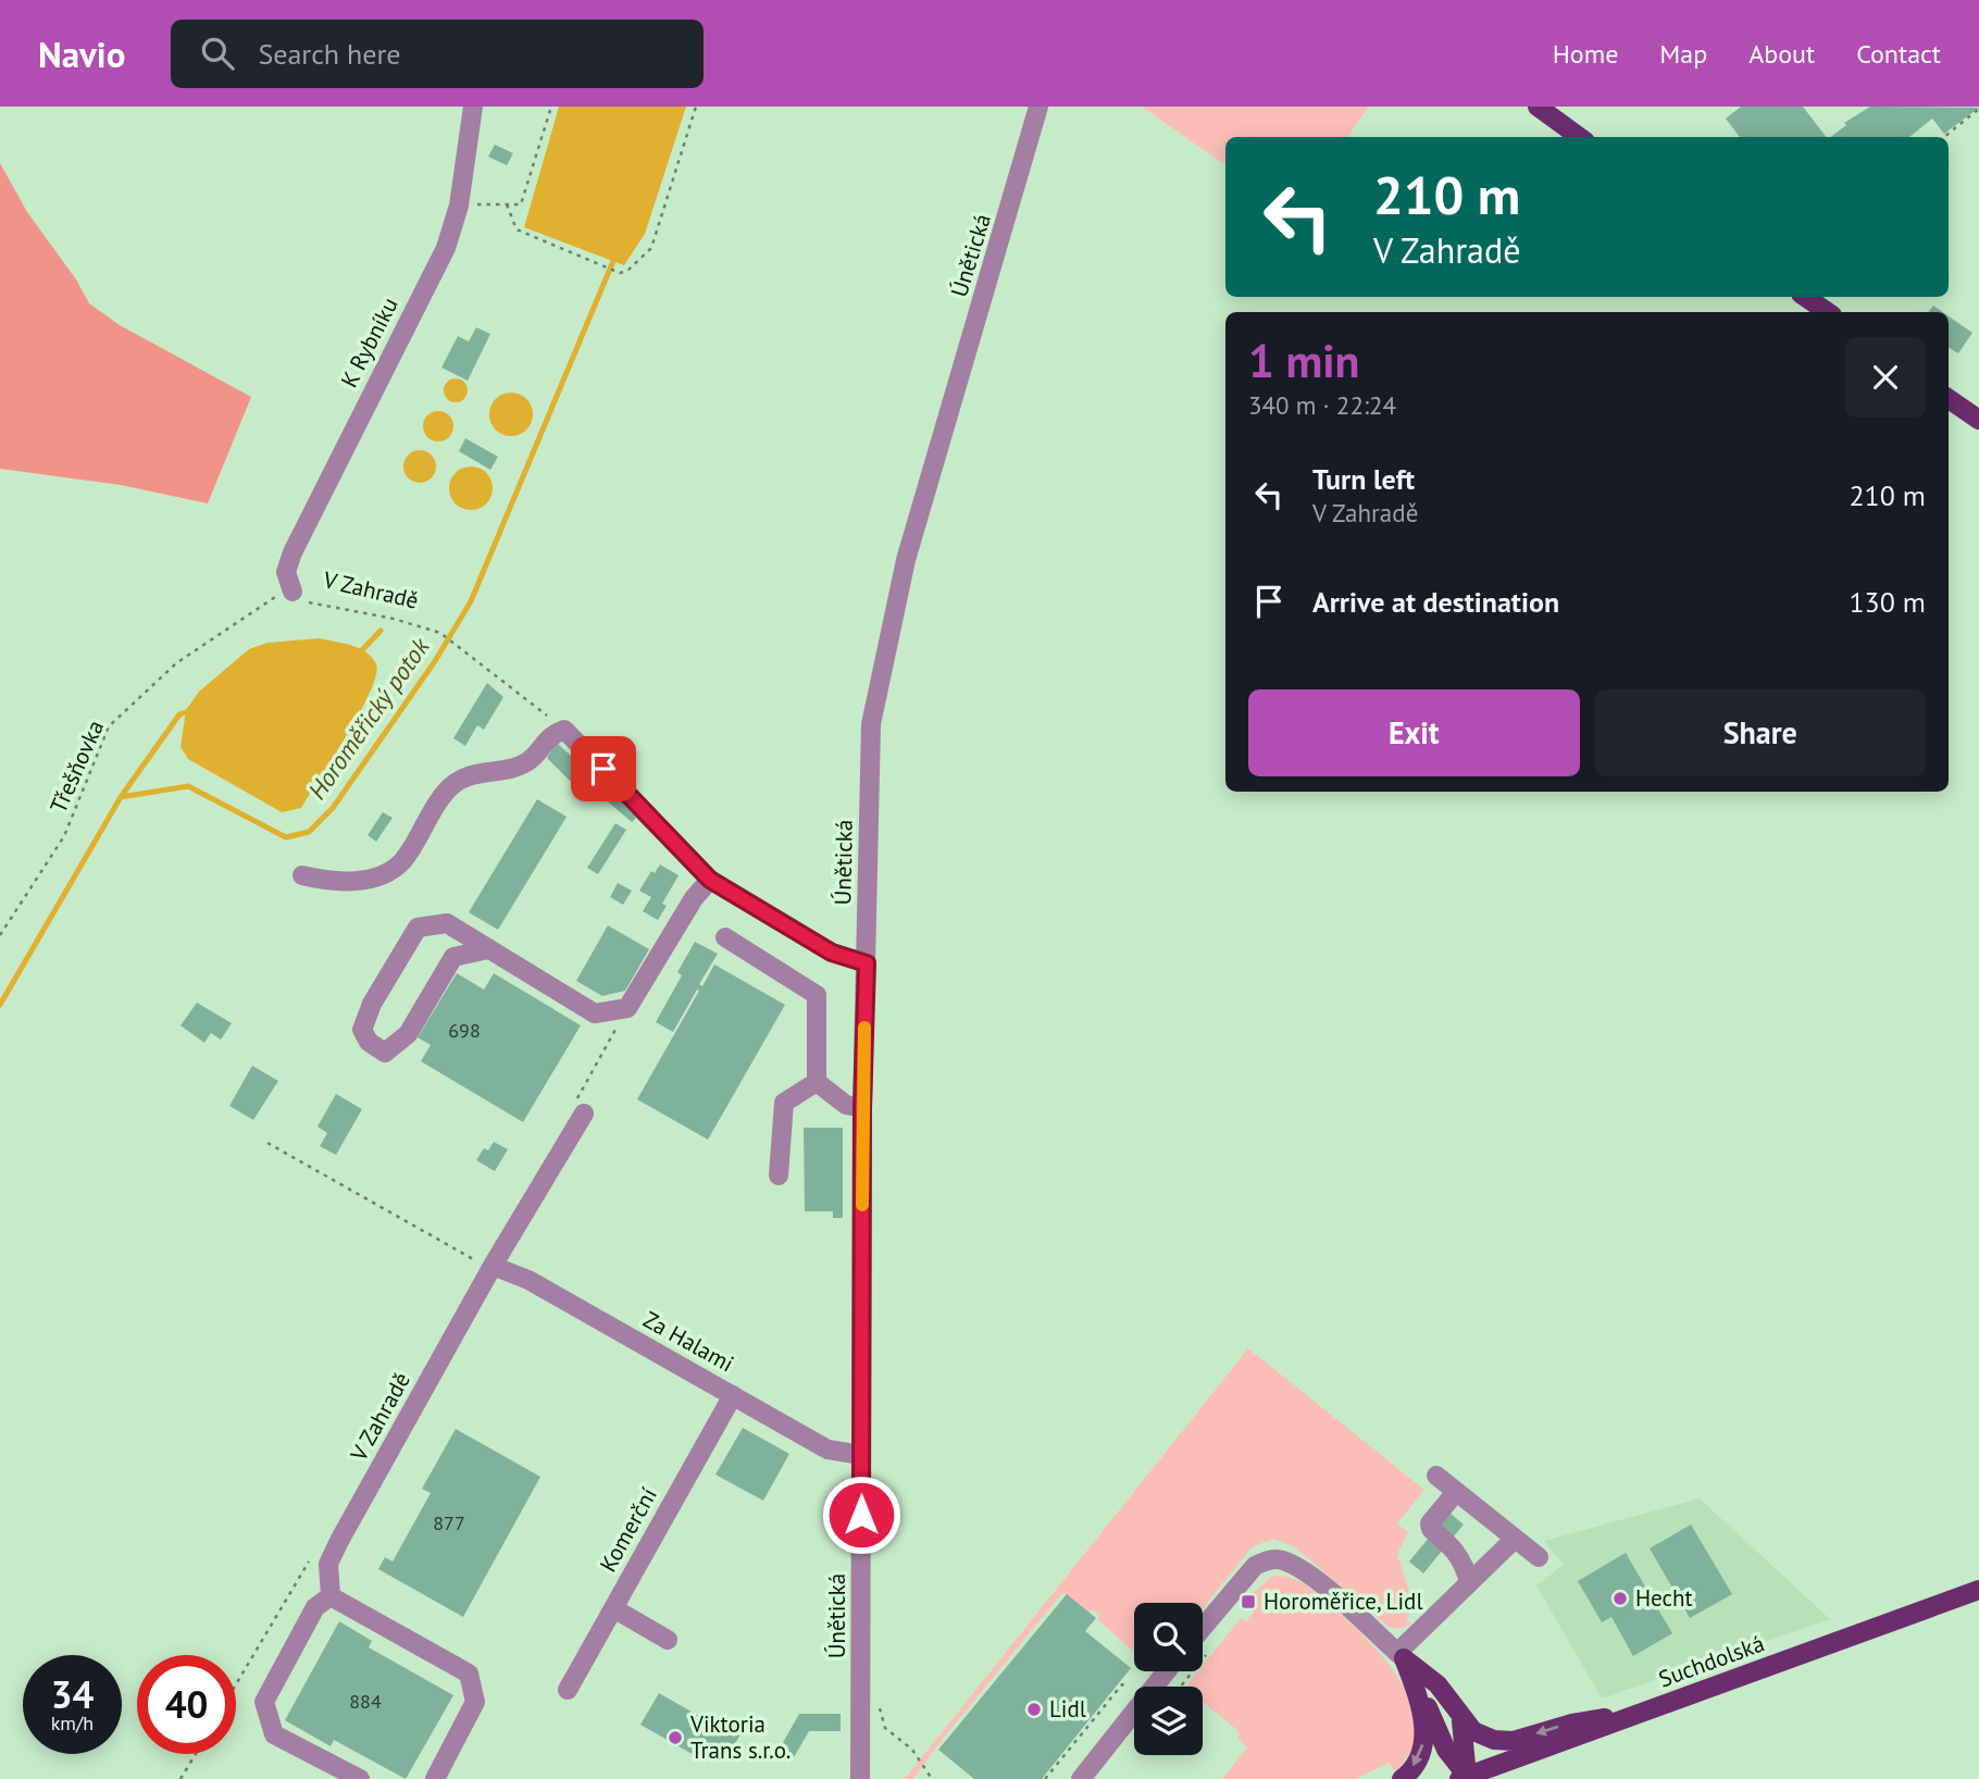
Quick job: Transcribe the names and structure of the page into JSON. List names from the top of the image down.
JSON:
{
  "streets": {
    "main road": ["Suchdolská"],
    "street": [
      "Únětická",
      "K Rybníku",
      "V Zahradě",
      "Za Halami",
      "Komerční"
    ],
    "path": ["Třešňovka"]
  },
  "crossings": [
    ["Únětická", "Za Halami"],
    ["K Rybníku", "V Zahradě"],
    ["K Rybníku", "Třešňovka"],
    ["V Zahradě", "Třešňovka"],
    ["V Zahradě", "Za Halami"],
    ["Za Halami", "Komerční"]
  ],
  "water": ["Horoměřický potok"],
  "places": {
    "other": ["Hecht", "Lidl", "Viktoria Trans s.r.o."],
    "transit": ["Horoměřice, Lidl"]
  },
  "house_numbers": ["698", "877", "884"],
  "page": {
    "header": "Navio",
    "search": "Search here",
    "nav": [
      "Home",
      "Map",
      "About",
      "Contact"
    ],
    "turn": ["210 m", "V Zahradě"],
    "heading": ["1 min", "340 m · 22:24"],
    "list": [
      {
        "name": "Turn left",
        "note": "V Zahradě",
        "value": "210 m"
      },
      {
        "name": "Arrive at destination",
        "value": "130 m"
      }
    ],
    "buttons": ["Exit", "Share"],
    "speed": "34 km/h",
    "limit": "40"
  }
}
